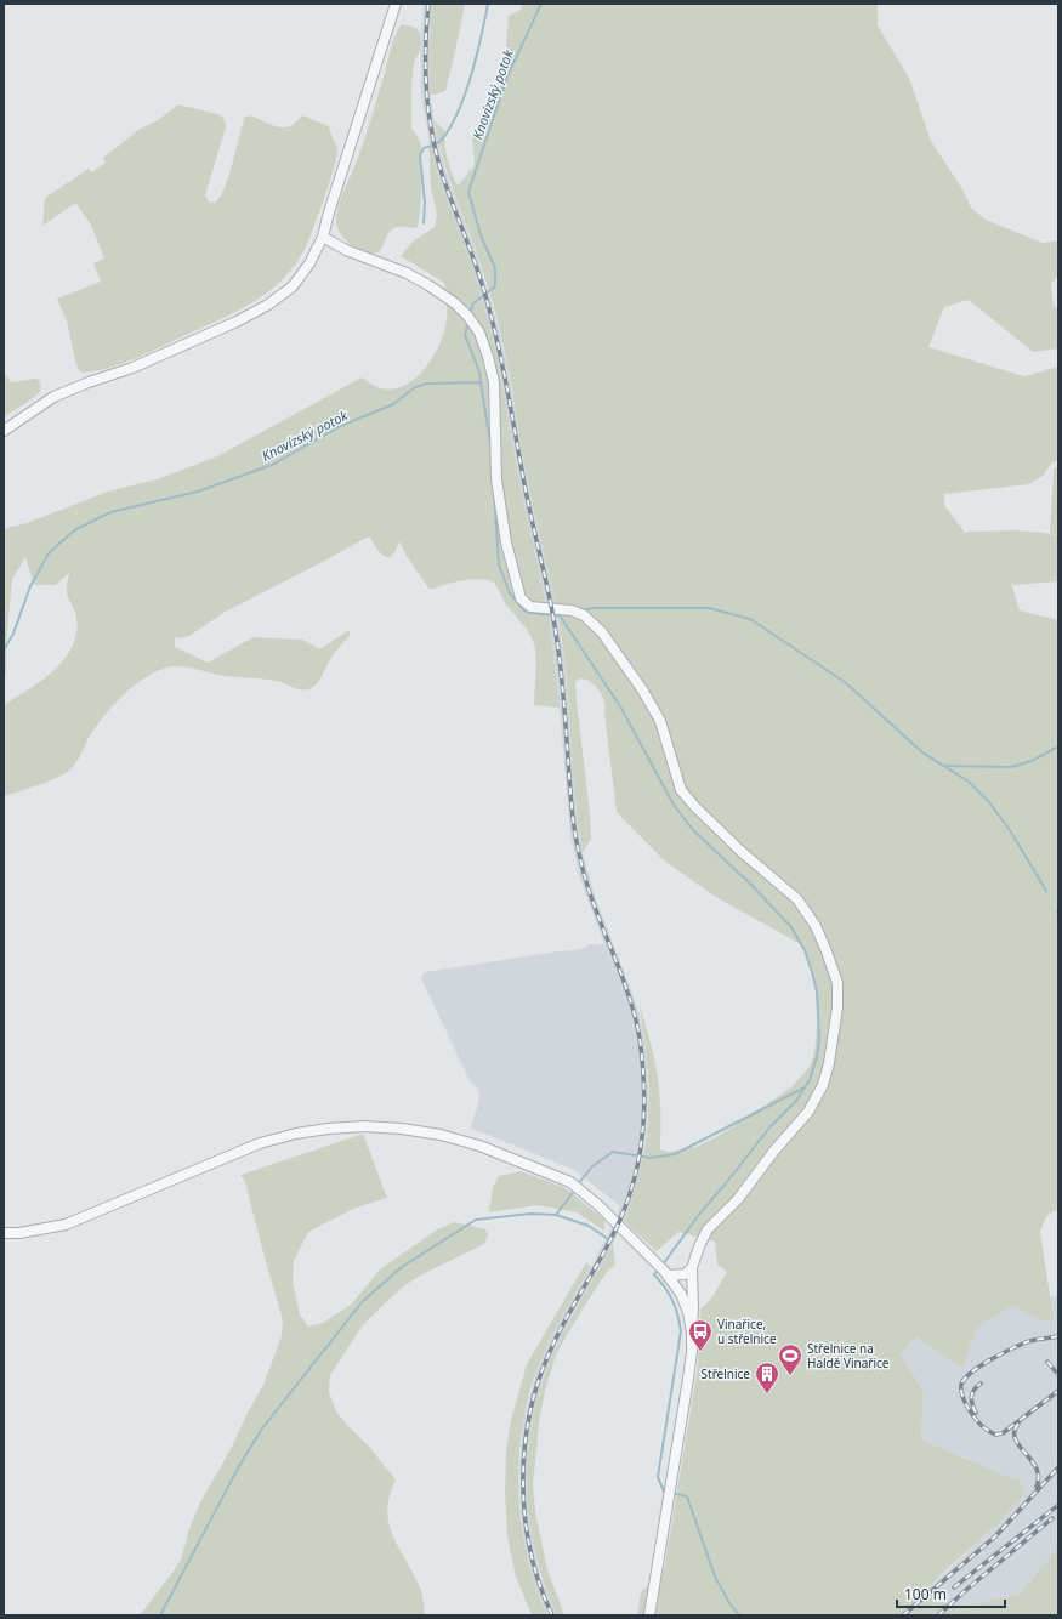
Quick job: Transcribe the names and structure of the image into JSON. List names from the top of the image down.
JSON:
{
  "water": ["Knovízský potok"],
  "places": {
    "bus stop": ["Vinařice, u střelnice"],
    "sports": ["Střelnice na Haldě Vinařice"],
    "building": ["Střelnice"]
  },
  "scale_bar": "100 m"
}
